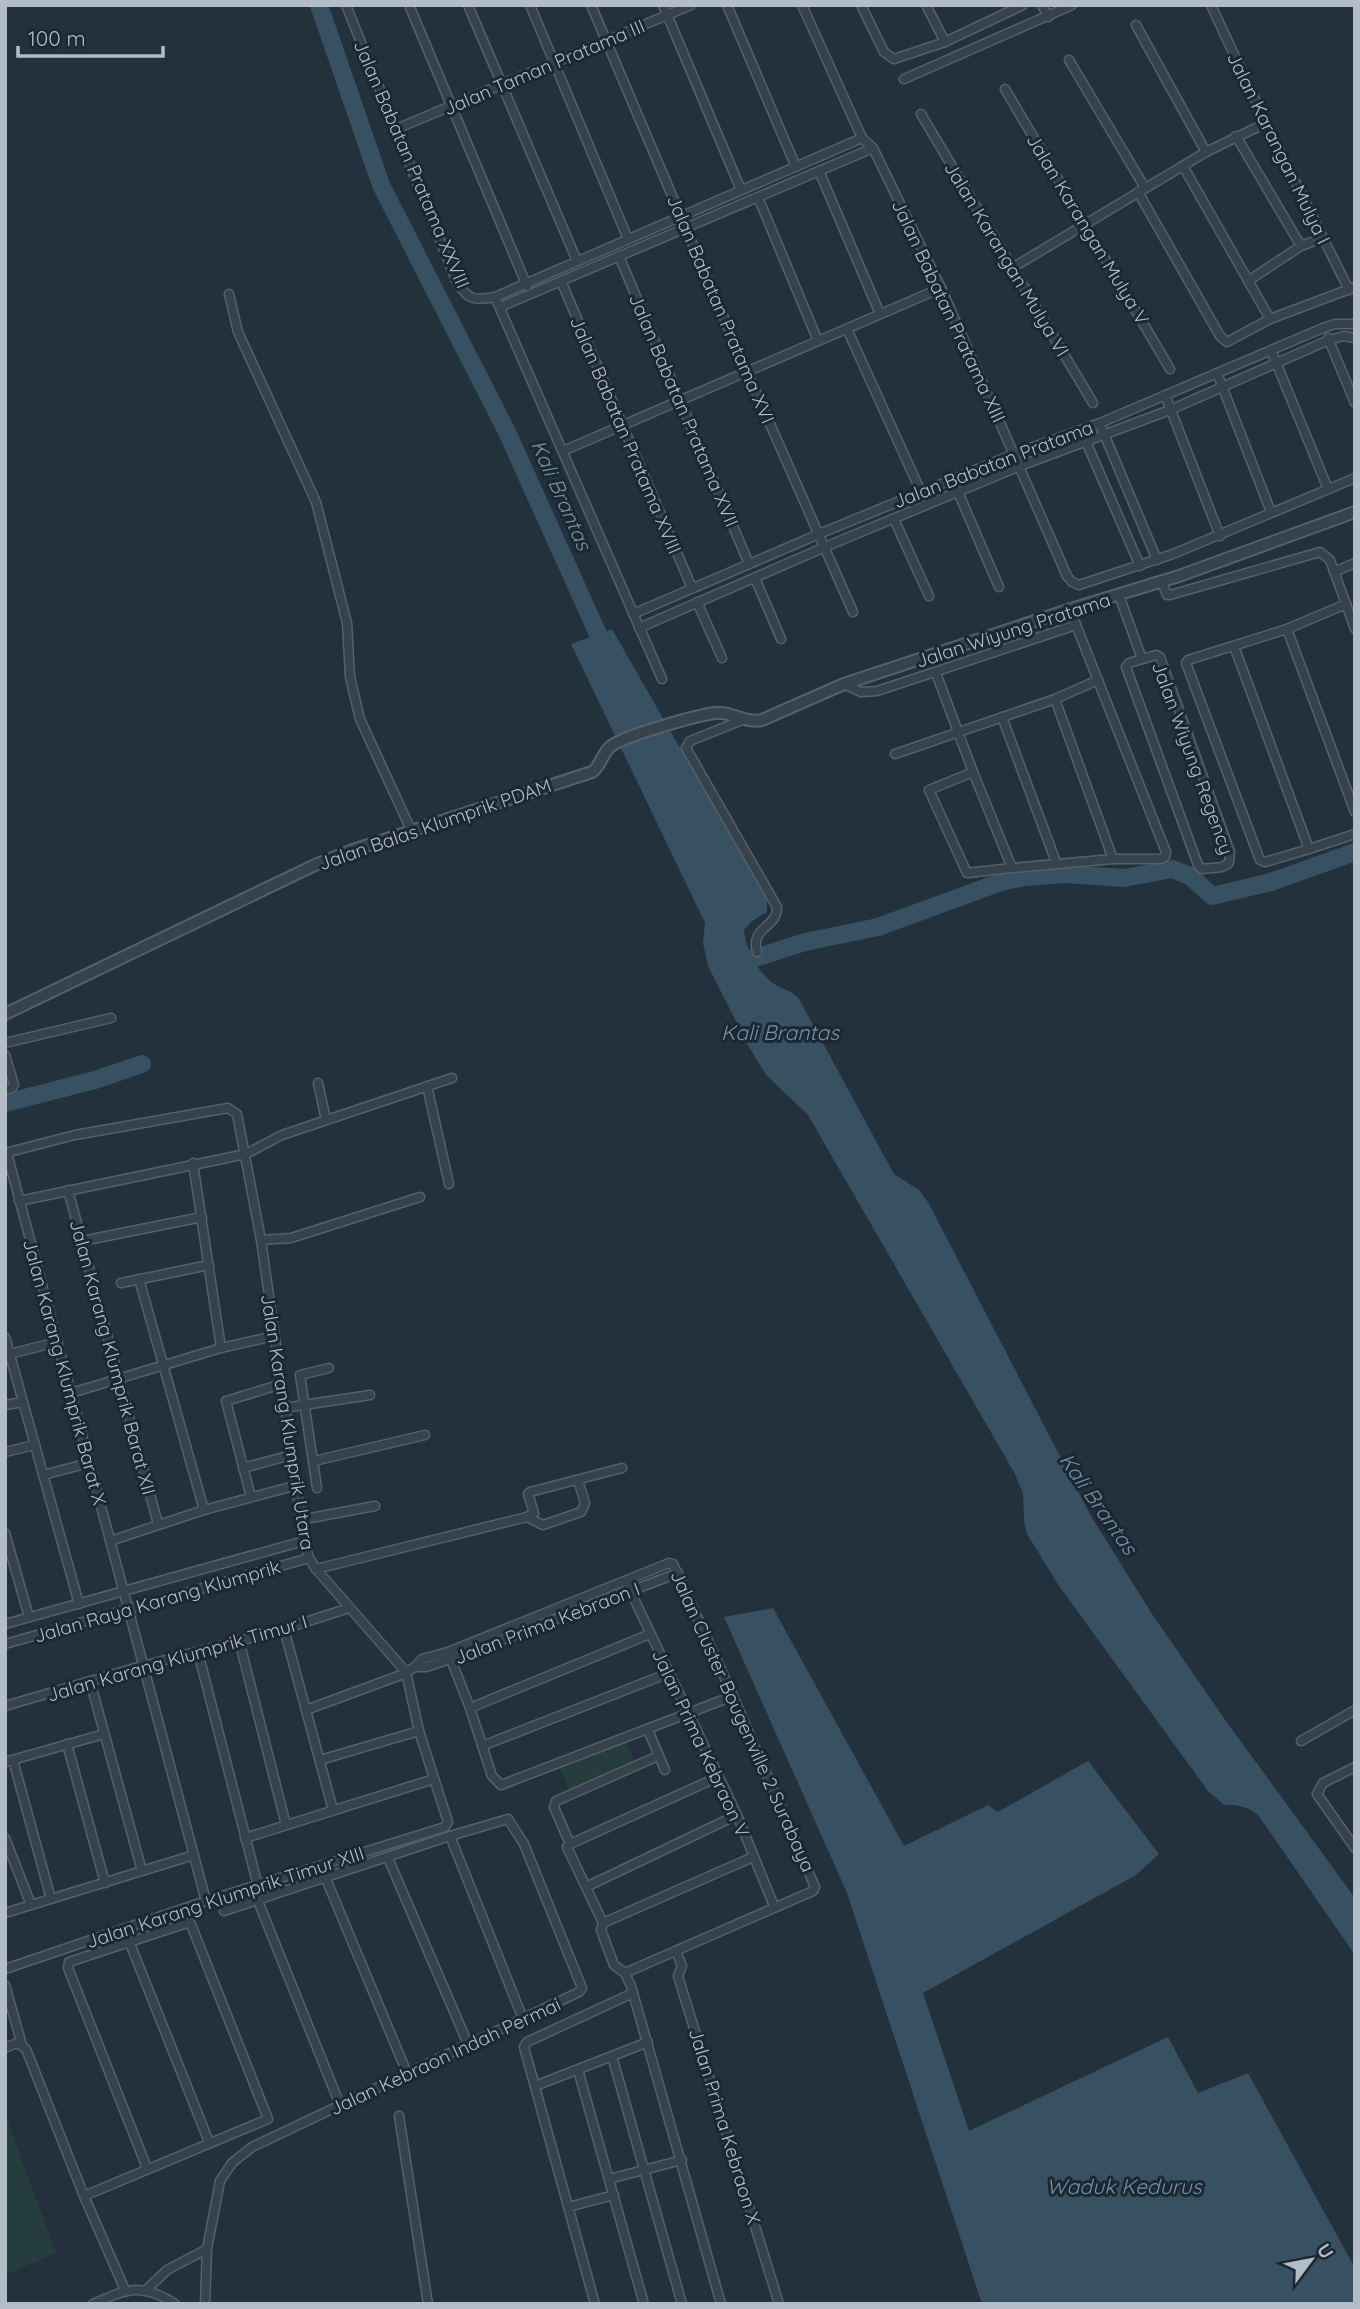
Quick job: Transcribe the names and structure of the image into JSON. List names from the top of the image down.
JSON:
{
  "streets": {
    "street": [
      "Jalan Taman Pratama III",
      "Jalan Karangan Mulya I",
      "Jalan Babatan Pratama XXVIII",
      "Jalan Karangan Mulya V",
      "Jalan Karangan Mulya VI",
      "Jalan Babatan Pratama XVI",
      "Jalan Babatan Pratama XIII",
      "Jalan Babatan Pratama XVII",
      "Jalan Babatan Pratama XVIII",
      "Jalan Babatan Pratama",
      "Jalan Wiyung Pratama",
      "Jalan Wiyung Regency",
      "Jalan Balas Klumprik PDAM",
      "Jalan Karang Klumprik Barat XII",
      "Jalan Karang Klumprik Barat X",
      "Jalan Karang Klumprik Utara",
      "Jalan Raya Karang Klumprik",
      "Jalan Prima Kebraon I",
      "Jalan Karang Klumprik Timur I",
      "Jalan Cluster Bougenville 2 Surabaya",
      "Jalan Prima Kebraon V",
      "Jalan Karang Klumprik Timur XIII",
      "Jalan Kebraon Indah Permai",
      "Jalan Prima Kebraon X"
    ]
  },
  "crossings": [
    ["Jalan Taman Pratama III", "Jalan Babatan Pratama XXVIII"],
    ["Jalan Taman Pratama III", "Jalan Babatan Pratama XVI"],
    ["Jalan Babatan Pratama XVI", "Jalan Babatan Pratama"],
    ["Jalan Babatan Pratama XIII", "Jalan Babatan Pratama"],
    ["Jalan Babatan Pratama XIII", "Jalan Wiyung Pratama"],
    ["Jalan Babatan Pratama XVII", "Jalan Babatan Pratama"],
    ["Jalan Babatan Pratama XVIII", "Jalan Babatan Pratama"],
    ["Jalan Wiyung Pratama", "Jalan Wiyung Regency"],
    ["Jalan Wiyung Pratama", "Jalan Balas Klumprik PDAM"],
    ["Jalan Karang Klumprik Barat X", "Jalan Karang Klumprik Utara"],
    ["Jalan Karang Klumprik Barat X", "Jalan Raya Karang Klumprik"],
    ["Jalan Karang Klumprik Barat X", "Jalan Karang Klumprik Timur I"],
    ["Jalan Karang Klumprik Barat X", "Jalan Karang Klumprik Timur XIII"],
    ["Jalan Karang Klumprik Utara", "Jalan Raya Karang Klumprik"],
    ["Jalan Karang Klumprik Utara", "Jalan Prima Kebraon I"],
    ["Jalan Karang Klumprik Utara", "Jalan Karang Klumprik Timur I"],
    ["Jalan Karang Klumprik Utara", "Jalan Karang Klumprik Timur XIII"],
    ["Jalan Prima Kebraon I", "Jalan Cluster Bougenville 2 Surabaya"],
    ["Jalan Prima Kebraon I", "Jalan Prima Kebraon V"],
    ["Jalan Cluster Bougenville 2 Surabaya", "Jalan Kebraon Indah Permai"],
    ["Jalan Prima Kebraon V", "Jalan Kebraon Indah Permai"],
    ["Jalan Kebraon Indah Permai", "Jalan Prima Kebraon X"]
  ],
  "water": ["Kali Brantas", "Waduk Kedurus"],
  "scale_bar": "100 m",
  "north": "top right"
}
